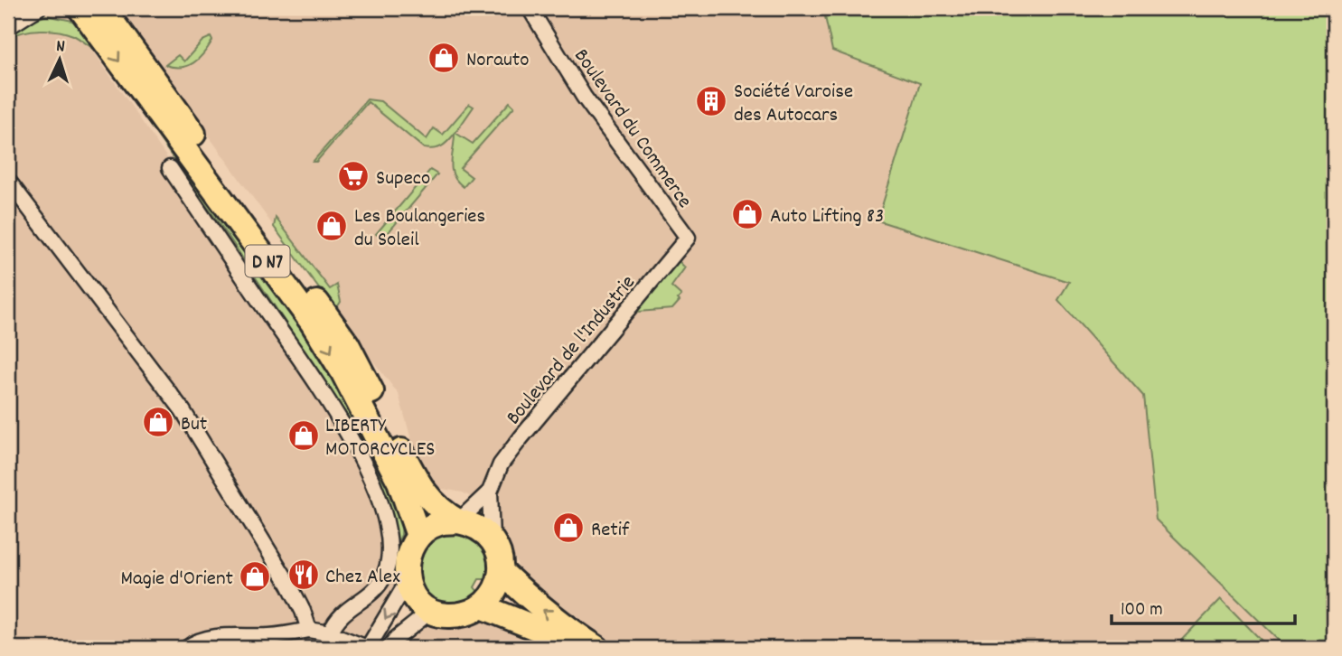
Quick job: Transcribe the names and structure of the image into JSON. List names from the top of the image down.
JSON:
{
  "streets": {
    "main road": ["D N7"],
    "street": ["Boulevard du Commerce", "Boulevard de l'Industrie"]
  },
  "crossings": [
    ["Boulevard du Commerce", "Boulevard de l'Industrie"],
    ["D N7", "Boulevard de l'Industrie"]
  ],
  "places": {
    "shop": [
      "Norauto",
      "Auto Lifting 83",
      "Les Boulangeries du Soleil",
      "But",
      "LIBERTY MOTORCYCLES",
      "Retif",
      "Magie d'Orient"
    ],
    "building": ["Société Varoise des Autocars"],
    "supermarket": ["Supeco"],
    "restaurant": ["Chez Alex"]
  },
  "scale_bar": "100 m",
  "north": "top"
}
